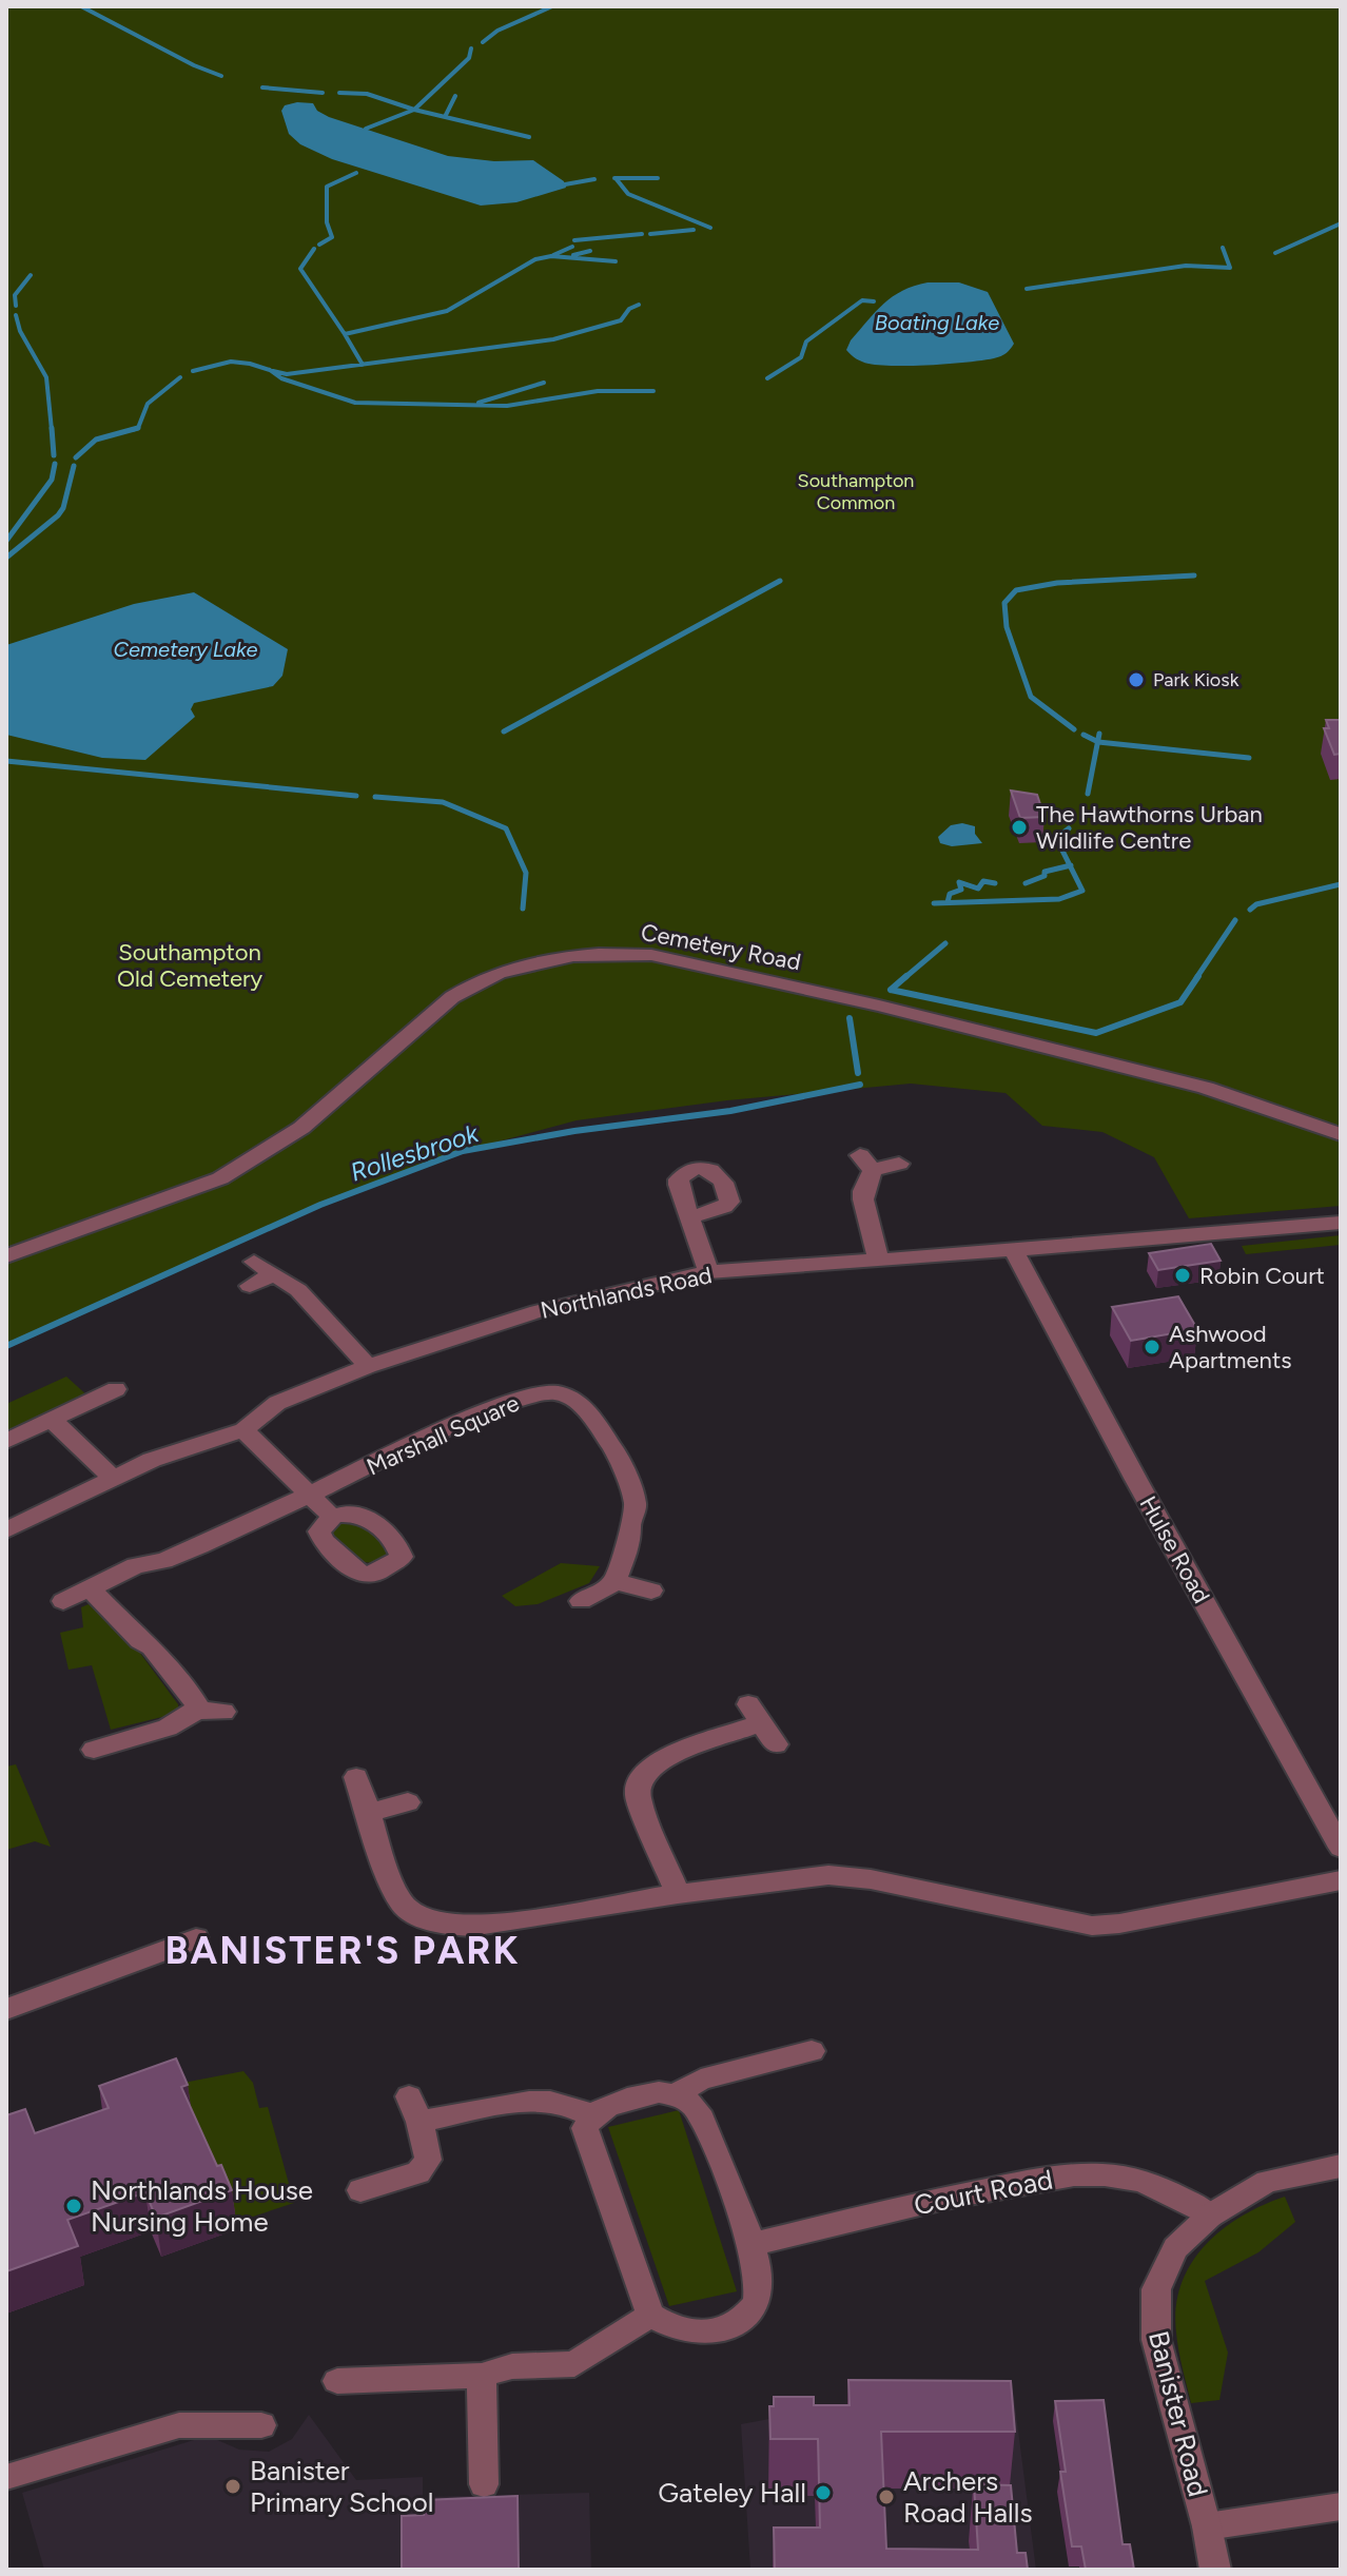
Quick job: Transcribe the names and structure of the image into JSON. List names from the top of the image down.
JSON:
{
  "streets": {
    "street": [
      "Cemetery Road",
      "Northlands Road",
      "Marshall Square",
      "Hulse Road",
      "Court Road",
      "Banister Road"
    ]
  },
  "crossings": [
    ["Northlands Road", "Hulse Road"],
    ["Court Road", "Banister Road"]
  ],
  "districts": ["BANISTER'S PARK"],
  "water": ["Boating Lake", "Cemetery Lake", "Rollesbrook"],
  "parks": ["Southampton Common", "Southampton Old Cemetery"],
  "places": [
    "Park Kiosk",
    "The Hawthorns Urban Wildlife Centre",
    "Robin Court",
    "Ashwood Apartments",
    "Northlands House Nursing Home",
    "Banister Primary School",
    "Gateley Hall",
    "Archers Road Halls"
  ]
}
